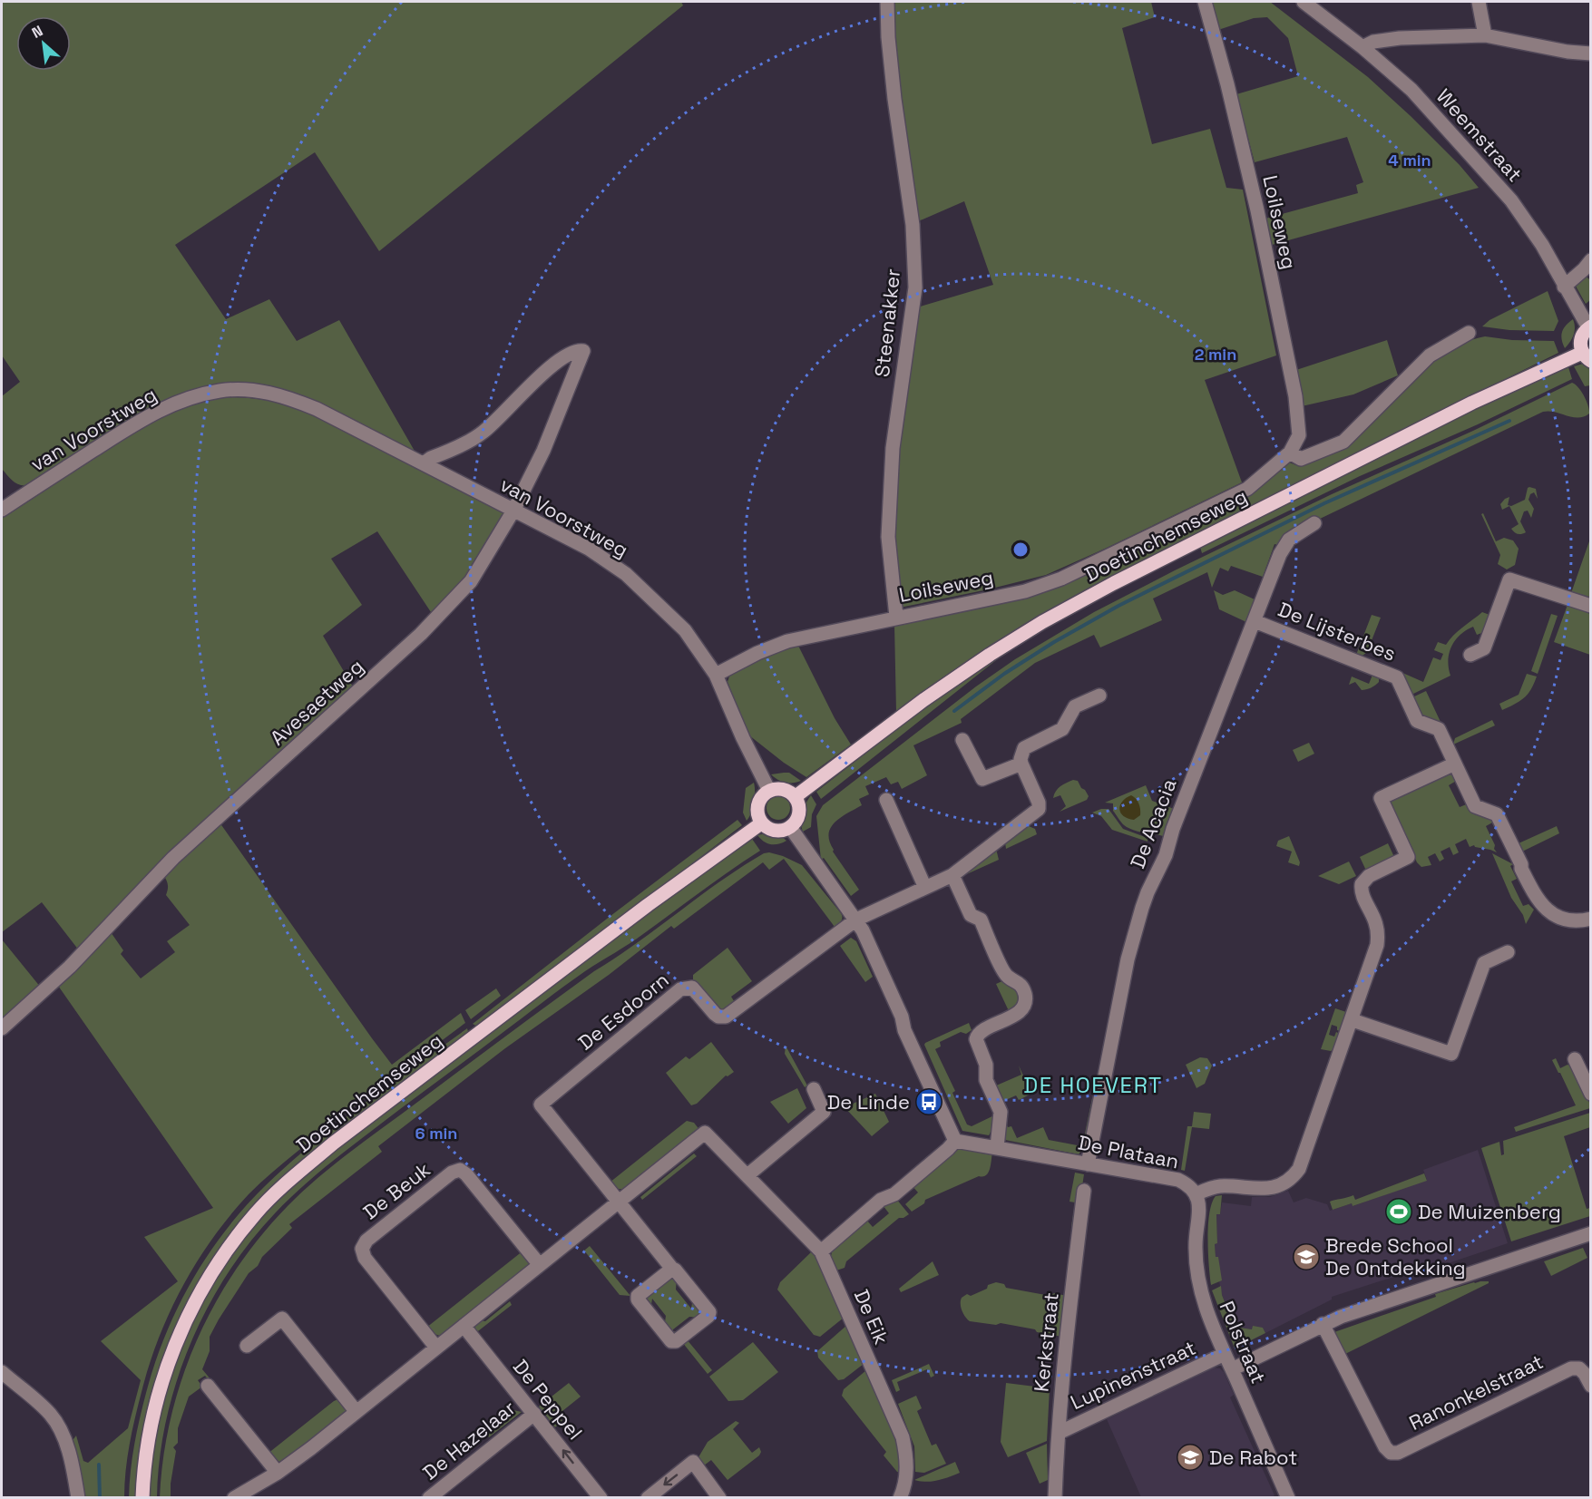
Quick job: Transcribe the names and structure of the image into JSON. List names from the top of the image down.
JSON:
{
  "streets": {
    "main road": ["Doetinchemseweg"],
    "street": [
      "Weemstraat",
      "Loilseweg",
      "Steenakker",
      "van Voorstweg",
      "De Lijsterbes",
      "Avesaetweg",
      "De Acacia",
      "De Esdoorn",
      "De Plataan",
      "De Beuk",
      "De Eik",
      "Kerkstraat",
      "Polstraat",
      "Lupinenstraat",
      "Ranonkelstraat",
      "De Peppel",
      "De Hazelaar"
    ]
  },
  "crossings": [
    ["Loilseweg", "Steenakker"],
    ["Loilseweg", "van Voorstweg"],
    ["van Voorstweg", "Doetinchemseweg"],
    ["van Voorstweg", "Avesaetweg"],
    ["De Lijsterbes", "De Acacia"],
    ["De Lijsterbes", "De Plataan"],
    ["De Acacia", "De Plataan"],
    ["De Esdoorn", "De Eik"],
    ["De Plataan", "Polstraat"],
    ["Kerkstraat", "Lupinenstraat"],
    ["Polstraat", "Lupinenstraat"],
    ["De Peppel", "De Hazelaar"]
  ],
  "one_way": ["De Peppel"],
  "districts": ["DE HOEVERT"],
  "places": {
    "bus stop": ["De Linde"],
    "sports": ["De Muizenberg"],
    "school or university": ["Brede School De Ontdekking", "De Rabot"]
  },
  "north": "top left",
  "rings": ["4 min", "2 min", "6 min"]
}
